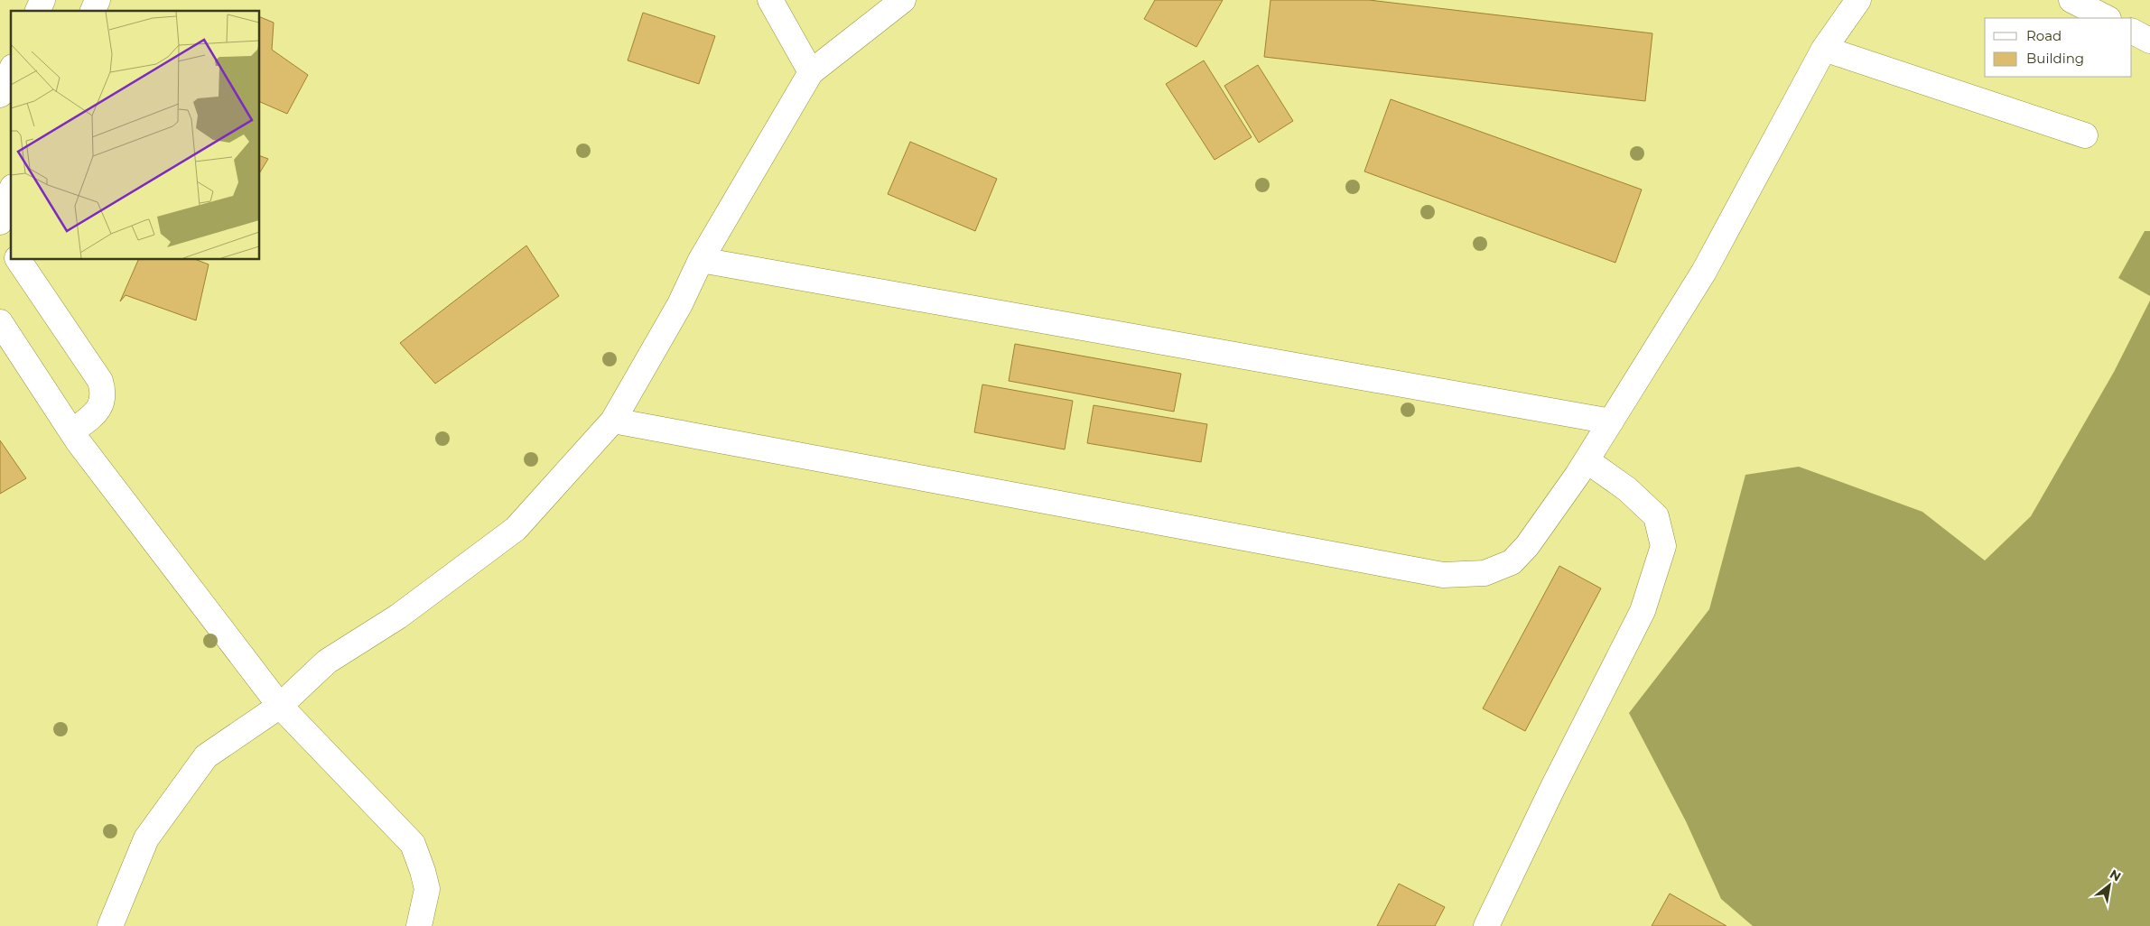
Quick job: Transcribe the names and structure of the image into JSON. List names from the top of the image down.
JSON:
{
  "legend": ["Road", "Building"],
  "north": "top right"
}
